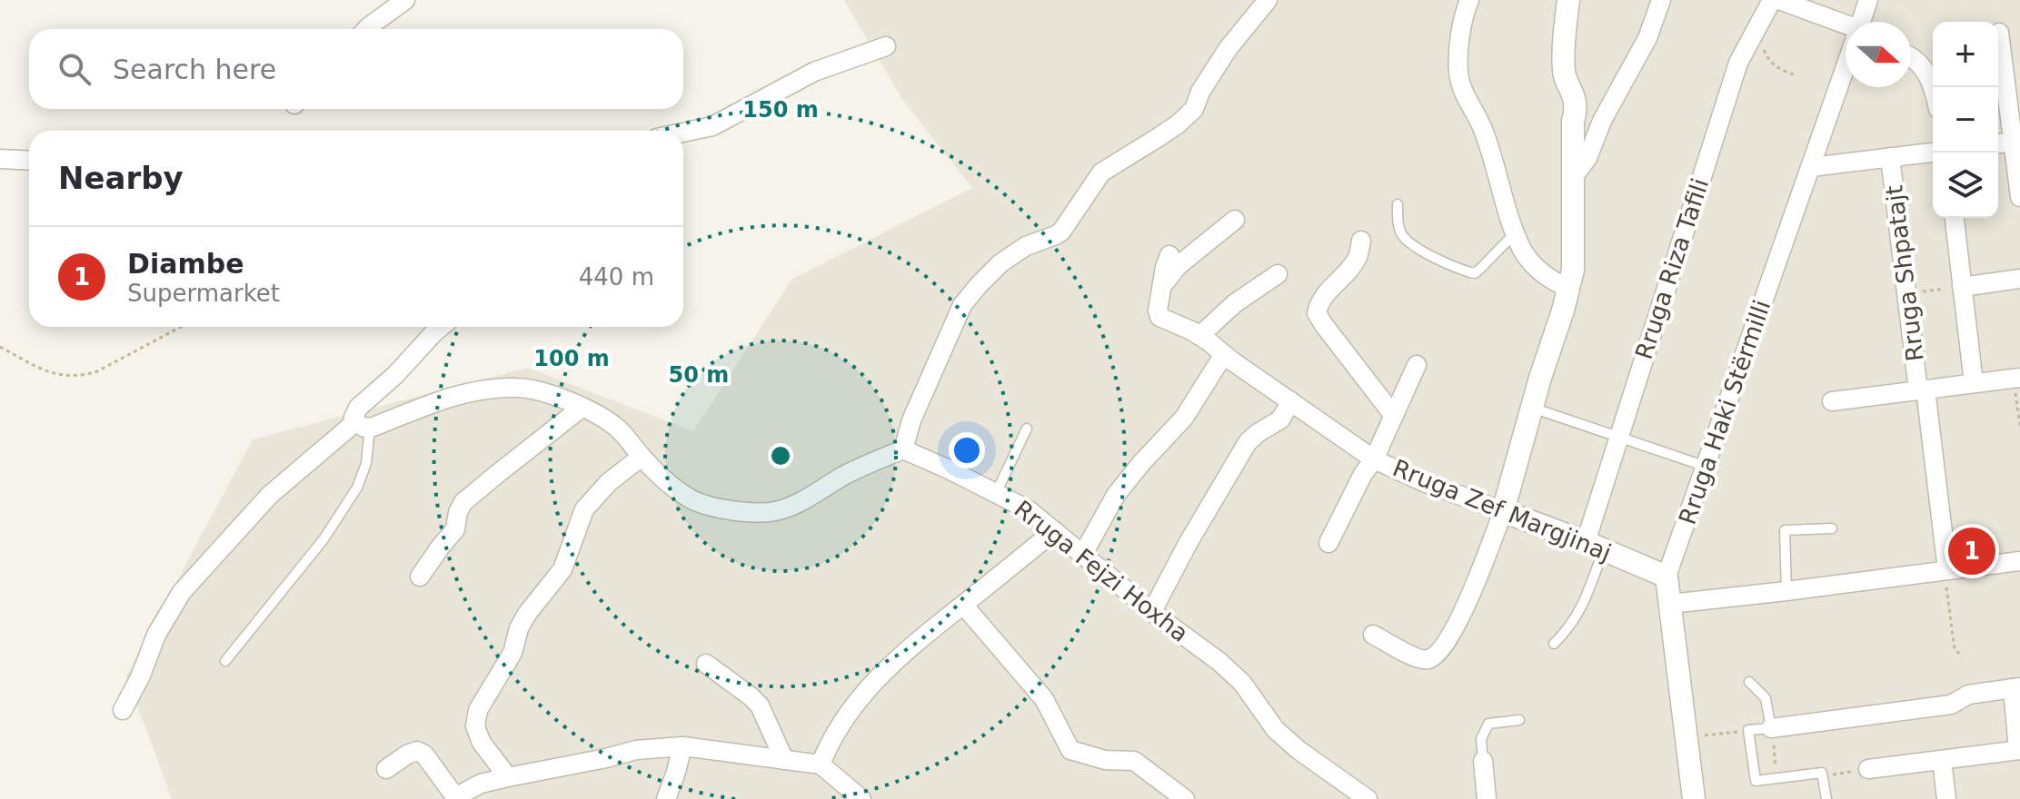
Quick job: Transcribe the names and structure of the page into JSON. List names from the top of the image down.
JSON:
{
  "streets": {
    "street": [
      "Rruga Riza Tafili",
      "Rruga Shpatajt",
      "Rruga Haki Stërmilli",
      "Rruga Zef Margjinaj",
      "Rruga Fejzi Hoxha"
    ]
  },
  "crossings": [
    ["Rruga Riza Tafili", "Rruga Zef Margjinaj"],
    ["Rruga Haki Stërmilli", "Rruga Zef Margjinaj"]
  ],
  "north": "right",
  "page": {
    "map_buttons": ["+", "−"],
    "search": "Search here",
    "heading": "Nearby",
    "list": [
      {
        "mark": "1",
        "name": "Diambe",
        "note": "Supermarket",
        "value": "440 m"
      }
    ],
    "pins": "1"
  },
  "rings": ["150 m", "100 m", "50 m"]
}
